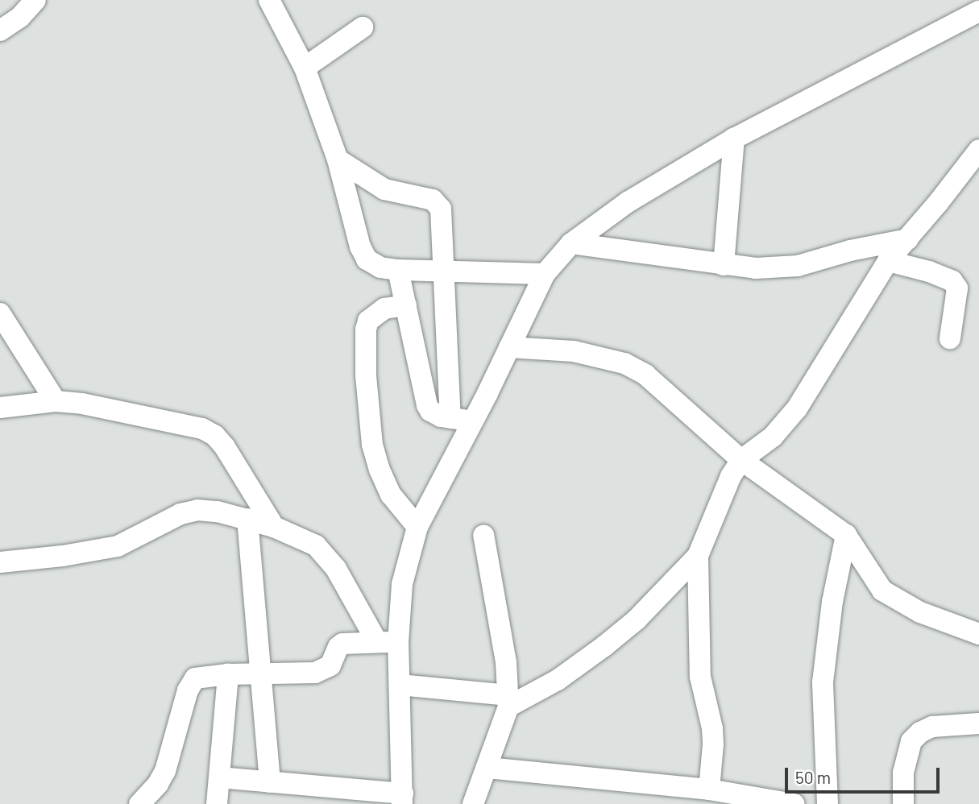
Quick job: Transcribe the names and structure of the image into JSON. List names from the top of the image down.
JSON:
{
  "scale_bar": "50 m"
}
